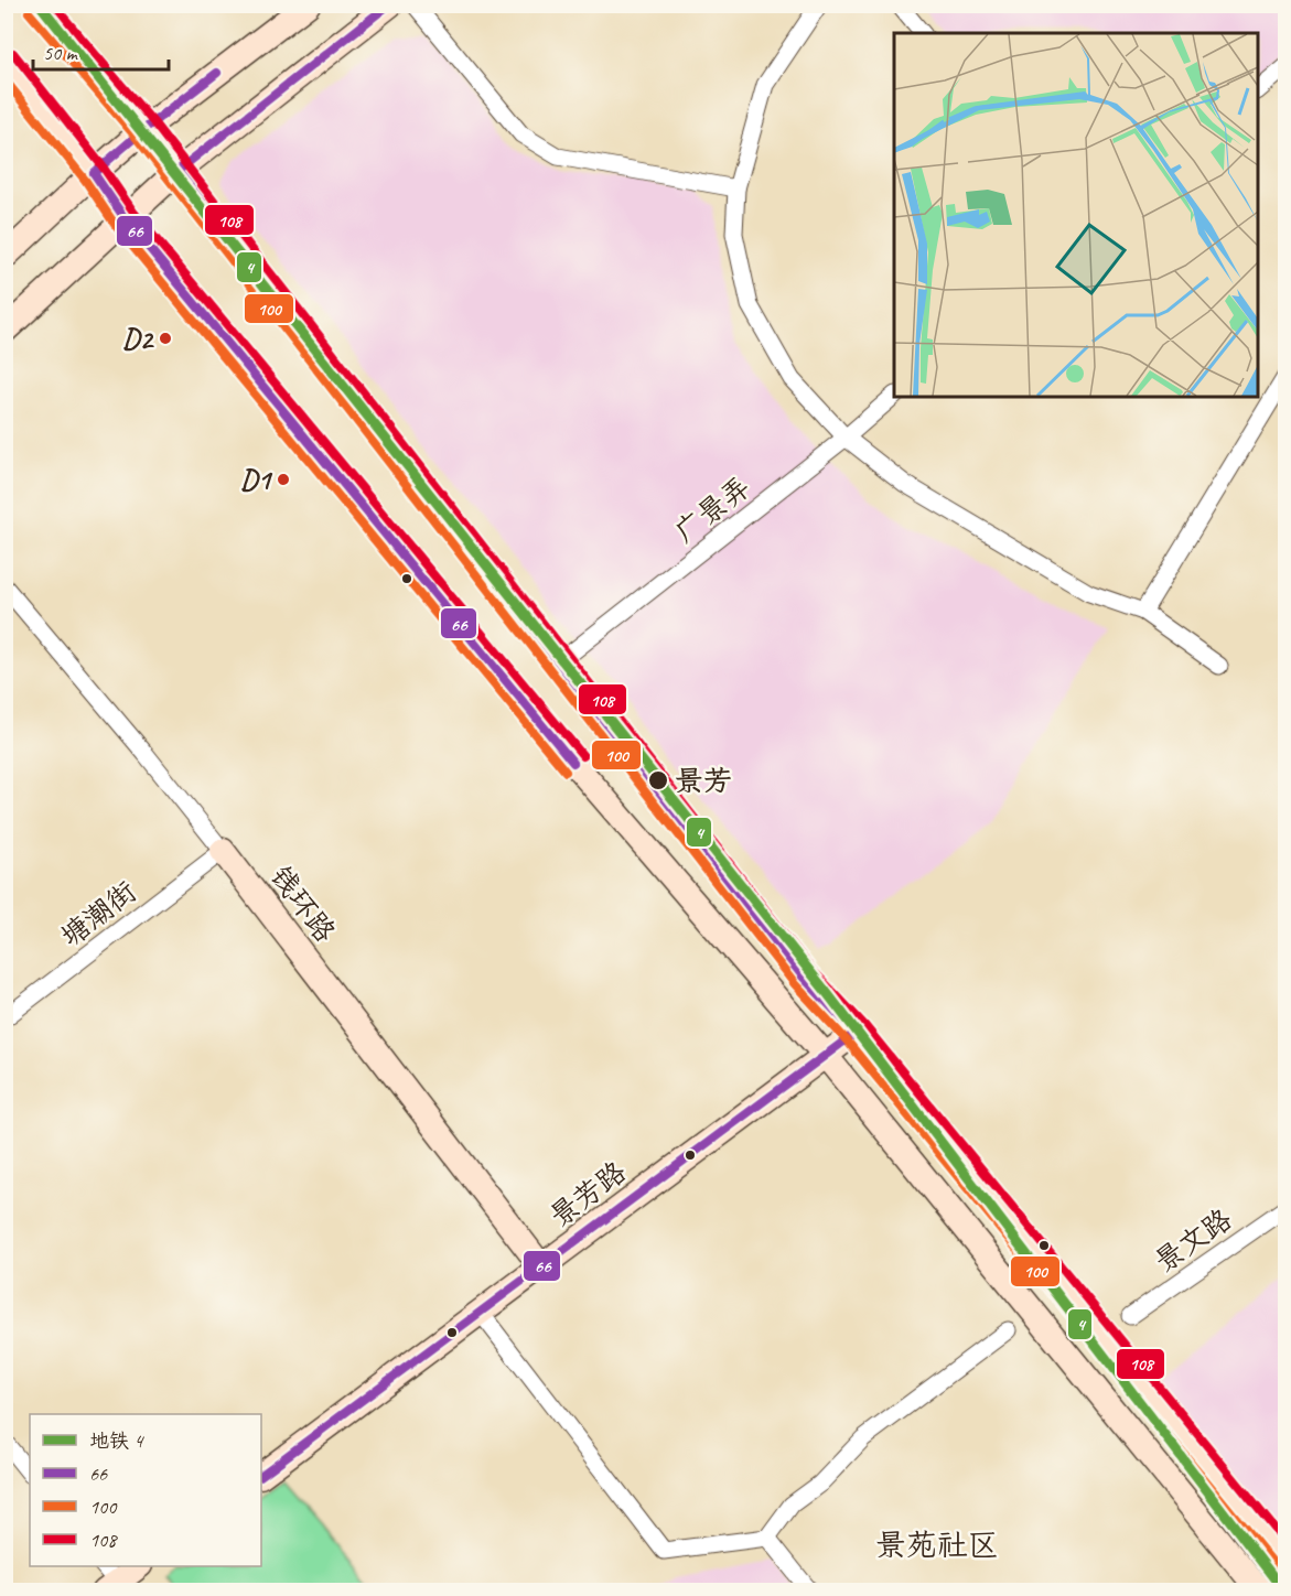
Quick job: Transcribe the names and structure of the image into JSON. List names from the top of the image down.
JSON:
{
  "streets": {
    "main road": ["钱环路", "景芳路"],
    "street": ["广景弄", "塘潮街", "景文路"]
  },
  "crossings": [
    ["钱环路", "塘潮街"],
    ["钱环路", "景芳路"]
  ],
  "districts": ["景苑社区"],
  "places": ["D2", "D1", "景芳"],
  "lines": [
    "metro line 4",
    "transit line 66",
    "transit line 108",
    "transit line 100"
  ],
  "legend": [
    "地铁 4",
    "66",
    "100",
    "108"
  ],
  "scale_bar": "50 m"
}
